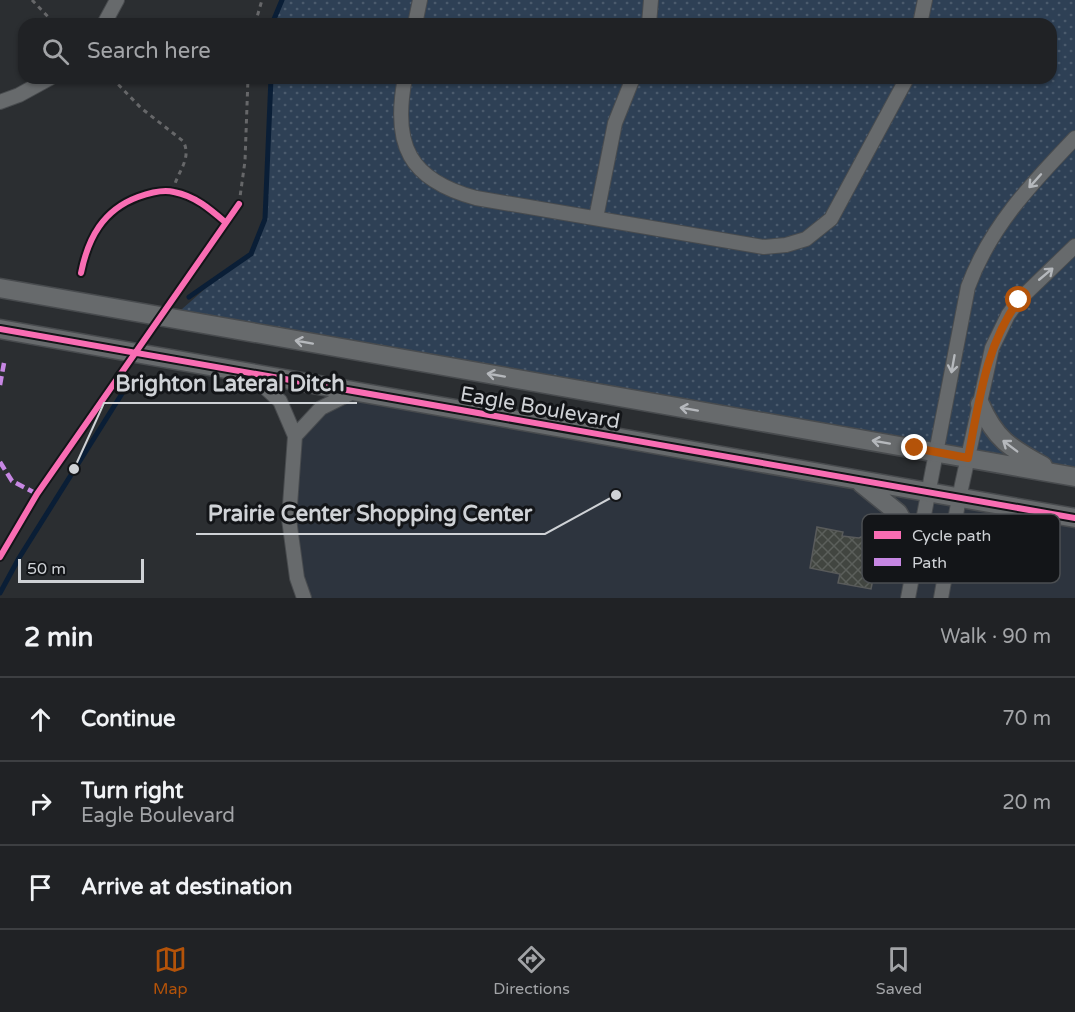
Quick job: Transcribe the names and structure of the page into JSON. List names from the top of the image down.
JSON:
{
  "streets": {
    "street": ["Eagle Boulevard"]
  },
  "places": ["Brighton Lateral Ditch", "Prairie Center Shopping Center"],
  "legend": ["Cycle path", "Path"],
  "scale_bar": "50 m",
  "page": {
    "search": "Search here",
    "scale": "50 m",
    "heading": ["2 min", "Walk · 90 m"],
    "list": [
      ["Continue", "70 m"],
      ["Turn right", "Eagle Boulevard", "20 m"],
      "Arrive at destination"
    ],
    "nav": ["Map", "Directions", "Saved"]
  }
}
